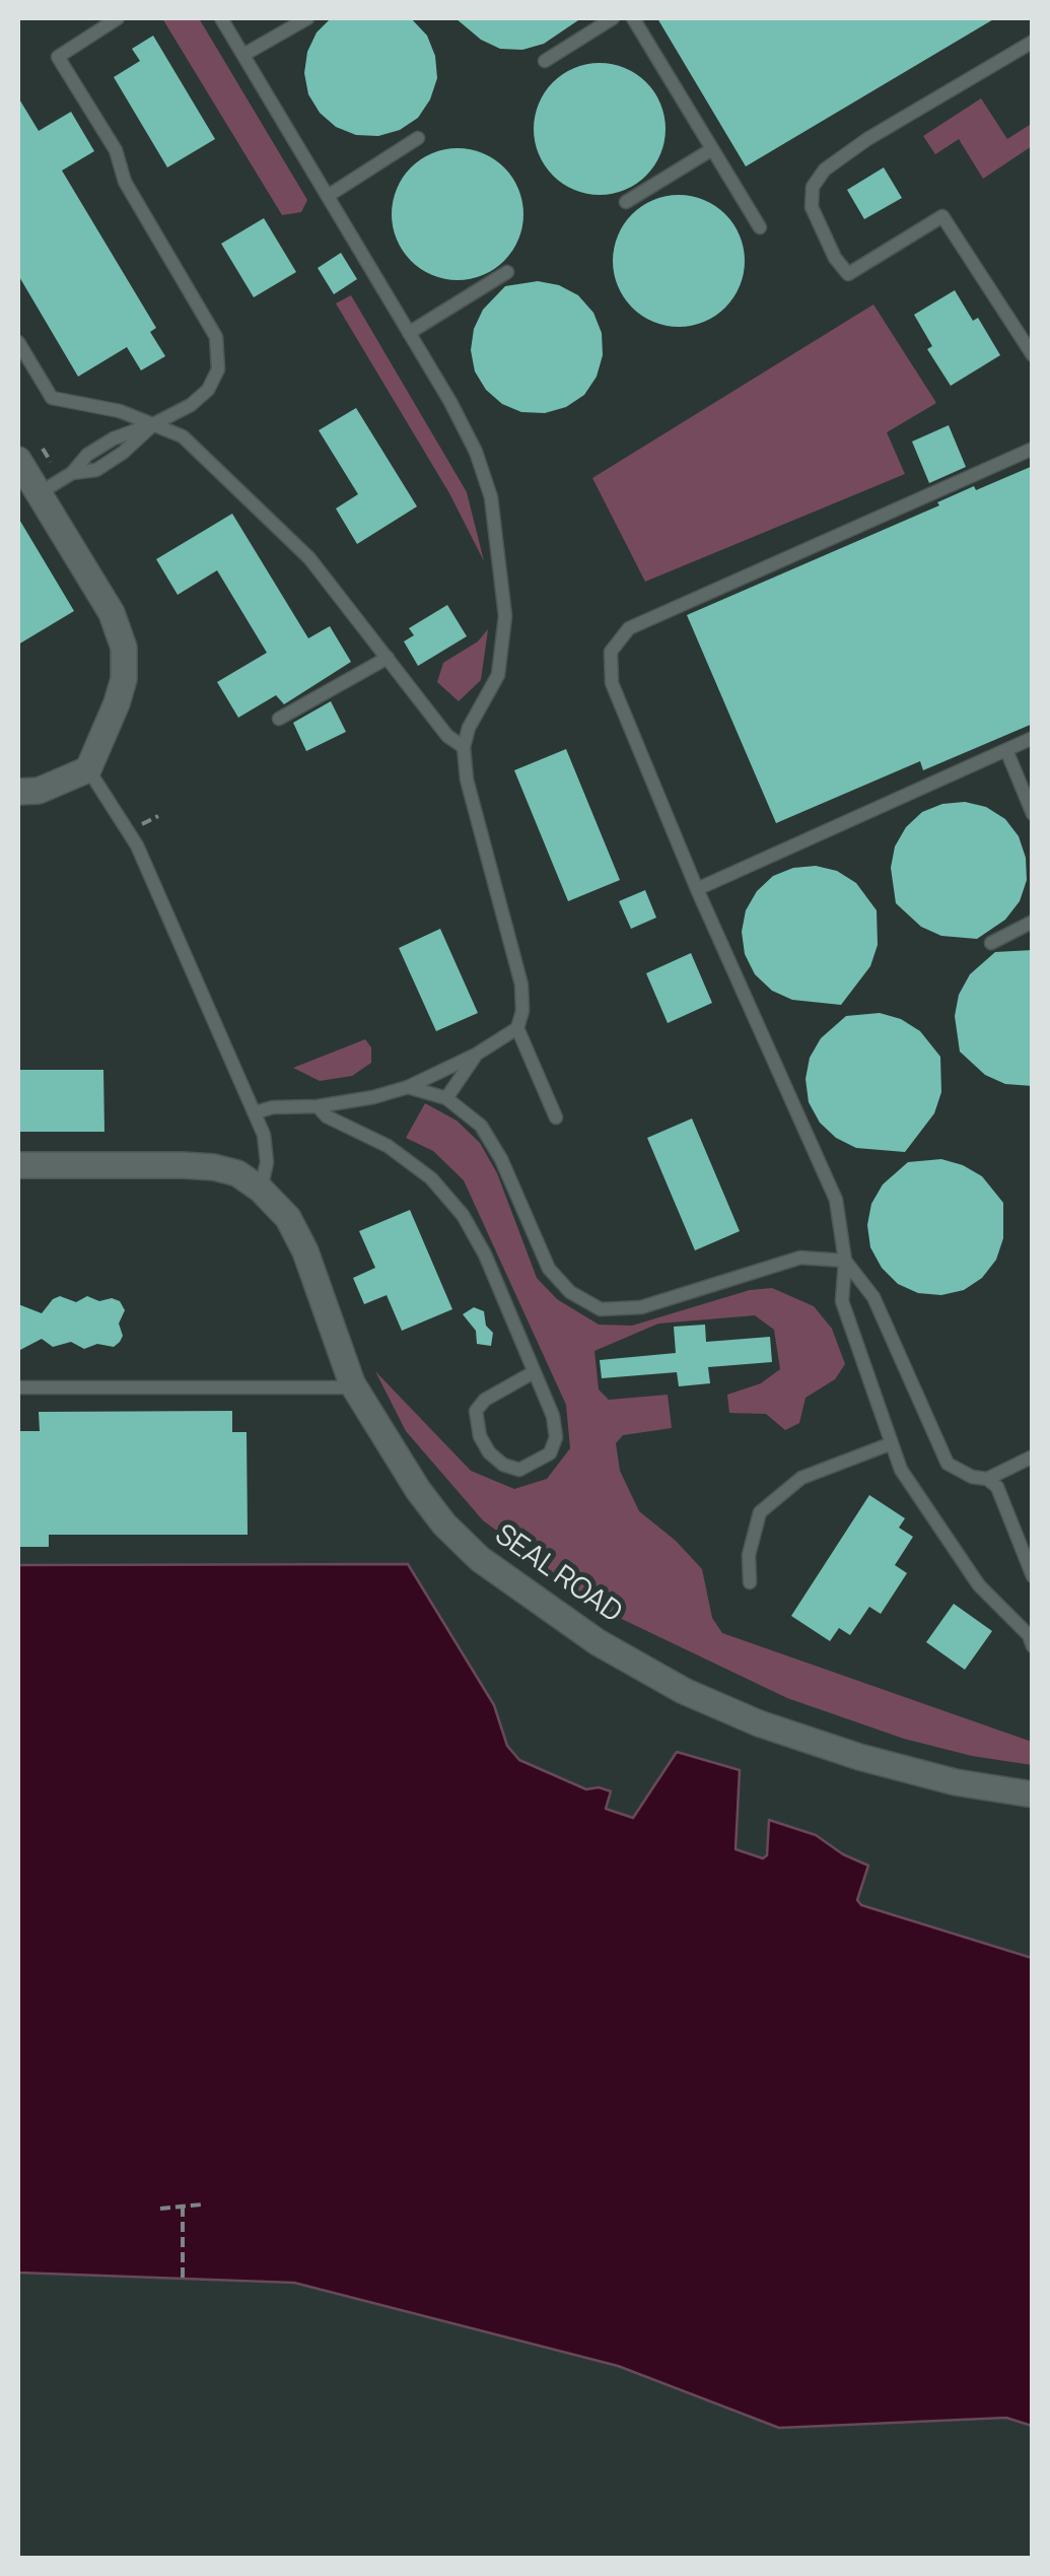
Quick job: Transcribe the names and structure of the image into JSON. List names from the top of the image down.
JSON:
{
  "streets": {
    "street": ["SEAL ROAD"]
  }
}
